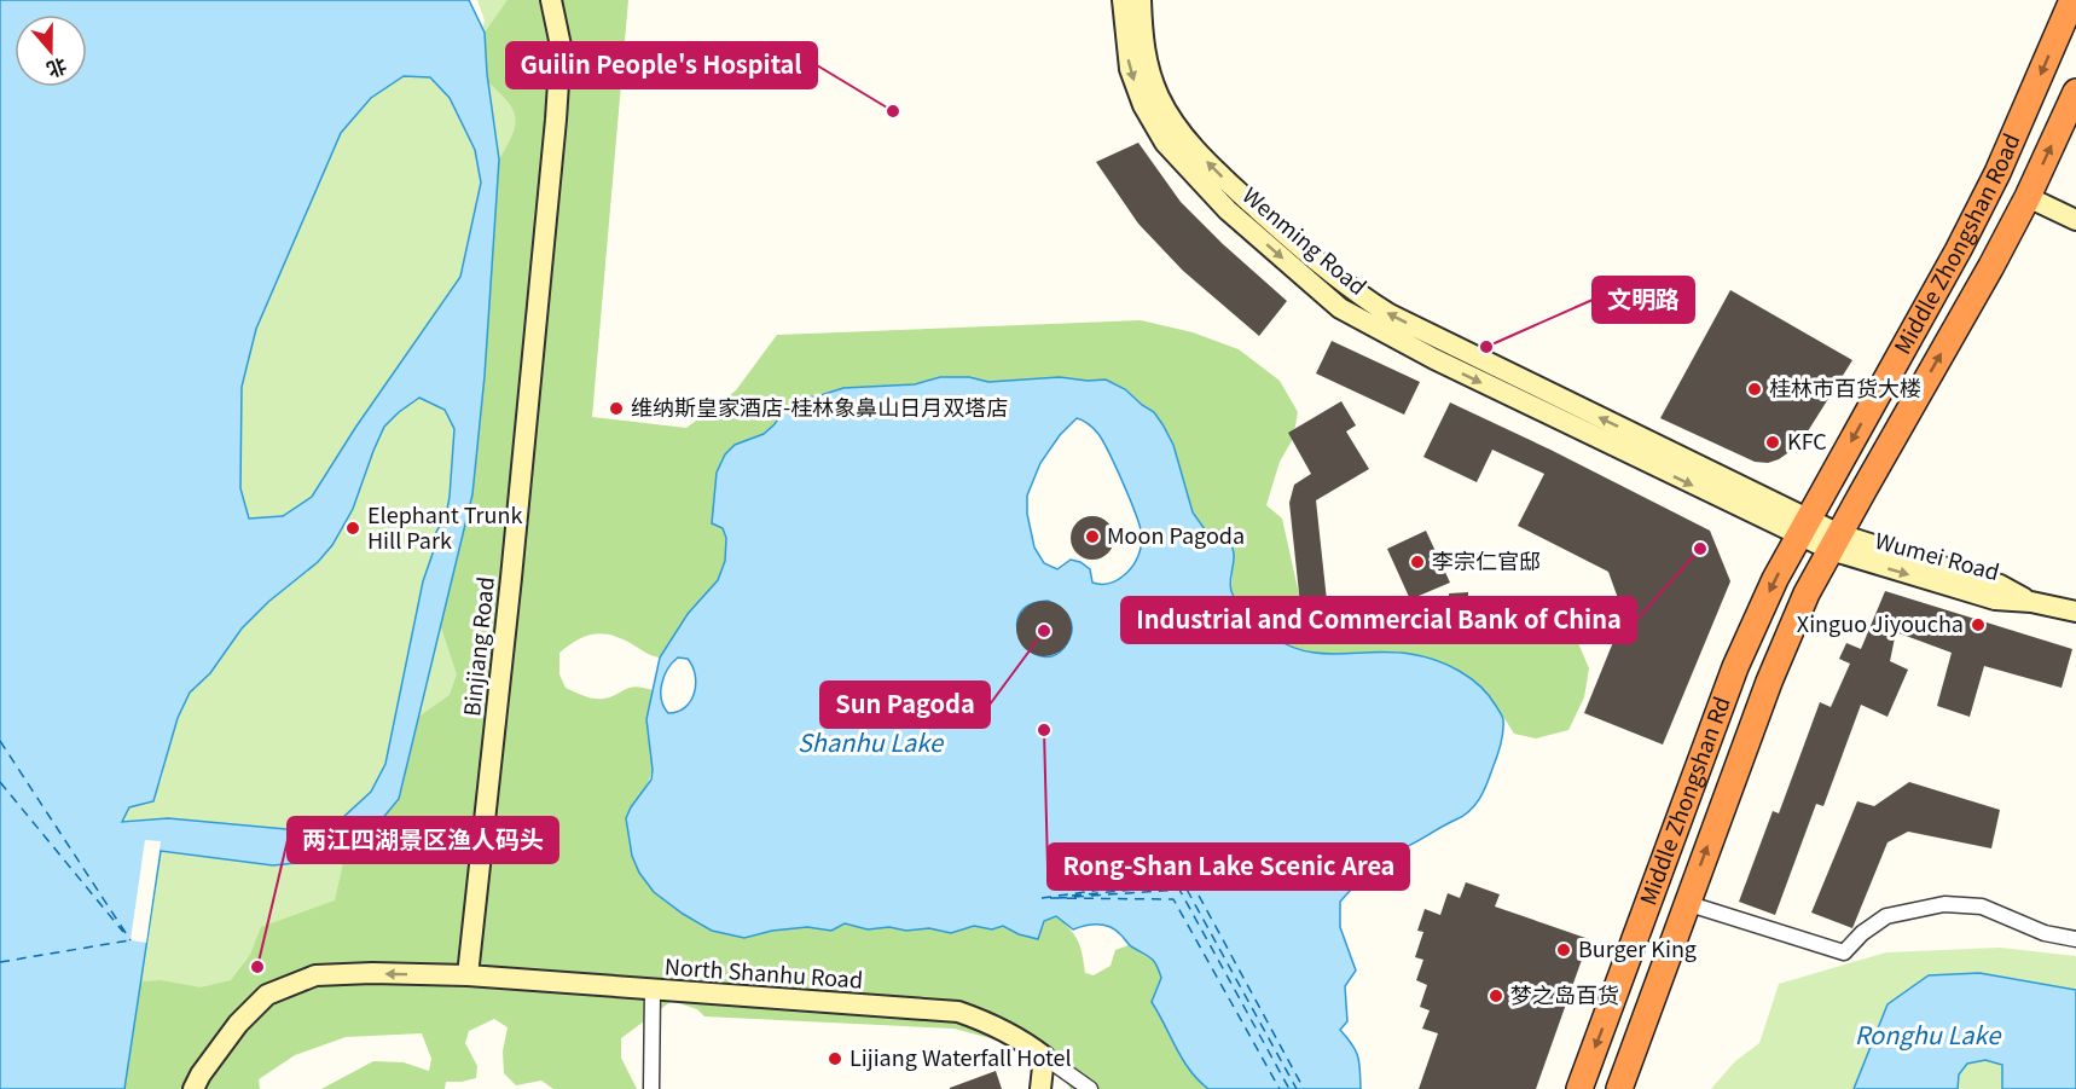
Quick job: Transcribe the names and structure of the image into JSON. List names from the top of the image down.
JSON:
{
  "streets": {
    "highway": ["Middle Zhongshan Road", "Middle Zhongshan Rd"],
    "street": [
      "Wenming Road",
      "Wumei Road",
      "Binjiang Road",
      "North Shanhu Road"
    ]
  },
  "crossings": [
    ["Wenming Road", "Middle Zhongshan Road"],
    ["Wenming Road", "Wumei Road"],
    ["Wenming Road", "Middle Zhongshan Rd"],
    ["Middle Zhongshan Road", "Wumei Road"],
    ["Middle Zhongshan Road", "Middle Zhongshan Rd"],
    ["Wumei Road", "Middle Zhongshan Rd"],
    ["Binjiang Road", "North Shanhu Road"]
  ],
  "water": ["Shanhu Lake", "Ronghu Lake"],
  "places": [
    "Guilin People's Hospital",
    "文明路",
    "桂林市百货大楼",
    "维纳斯皇家酒店-桂林象鼻山日月双塔店",
    "KFC",
    "Elephant Trunk Hill Park",
    "Moon Pagoda",
    "Industrial and Commercial Bank of China",
    "李宗仁官邸",
    "Xinguo Jiyoucha",
    "Sun Pagoda",
    "Rong-Shan Lake Scenic Area",
    "Burger King",
    "两江四湖景区渔人码头",
    "梦之岛百货",
    "Lijiang Waterfall Hotel"
  ],
  "north": "bottom"
}
